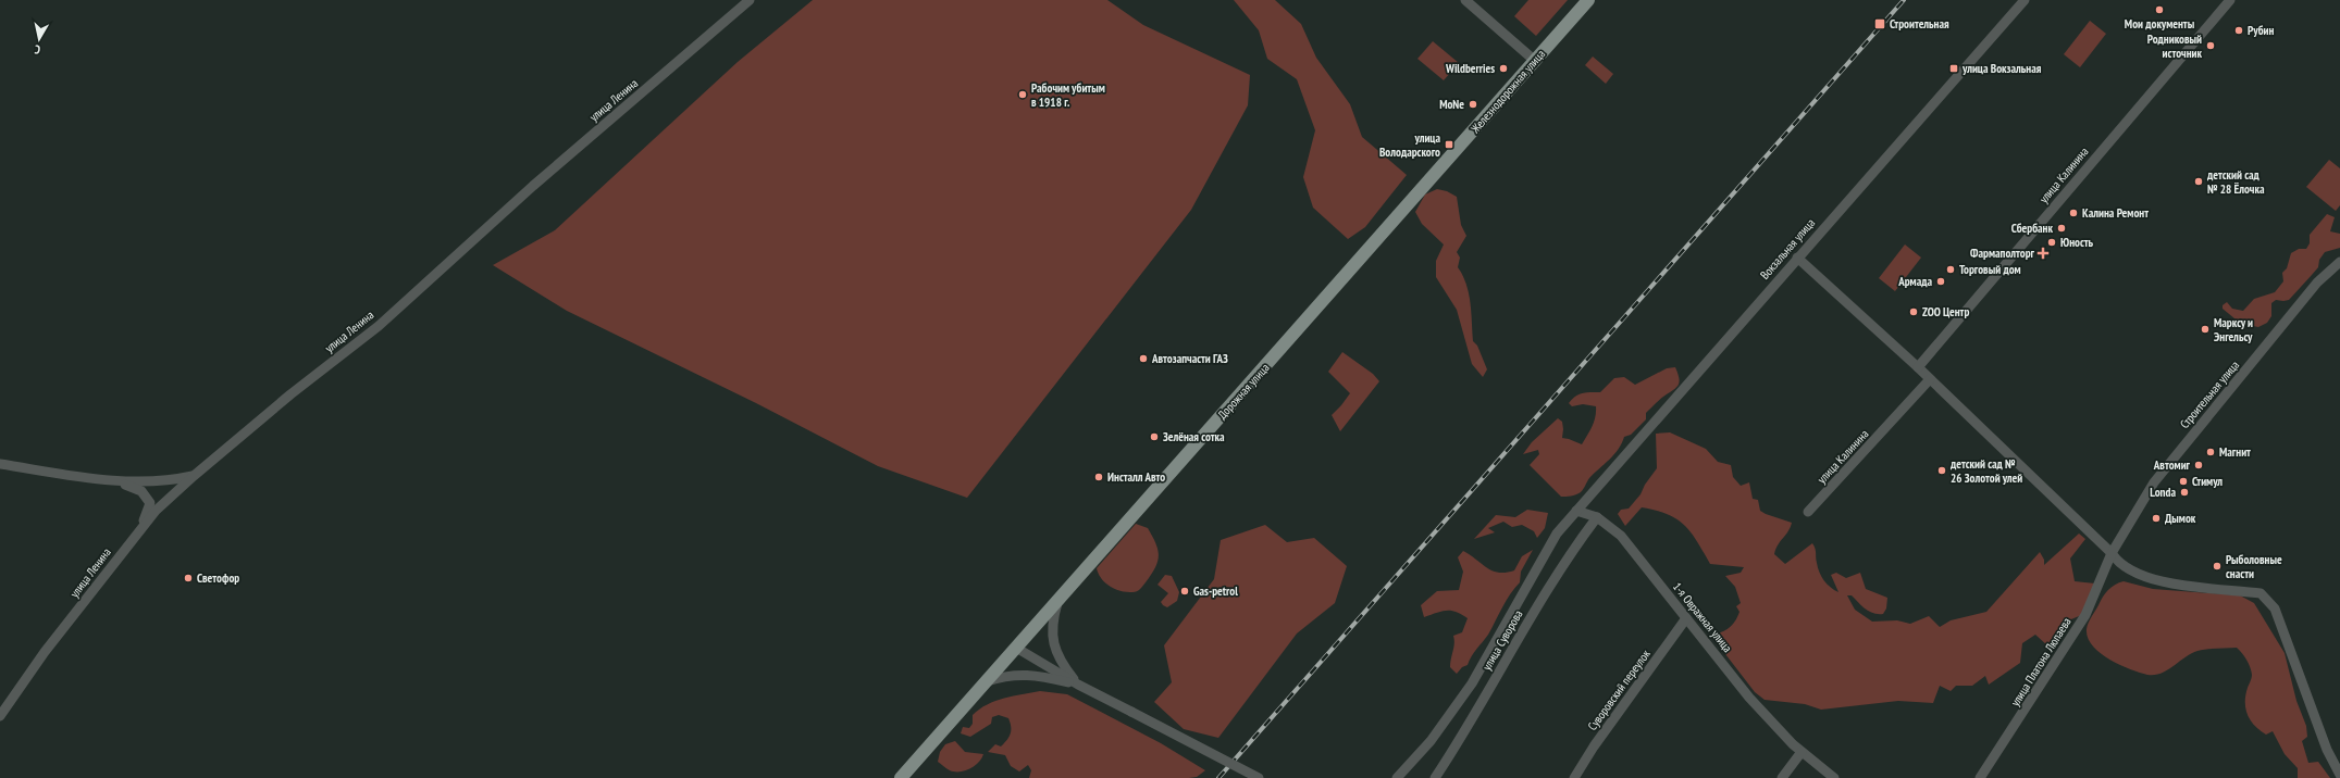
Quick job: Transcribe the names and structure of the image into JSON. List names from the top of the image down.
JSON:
{
  "streets": {
    "main road": ["Железнодорожная улица", "Дорожная улица"],
    "street": [
      "улица Ленина",
      "улица Калинина",
      "Вокзальная улица",
      "Строительная улица",
      "1-я Овражная улица",
      "улица Суворова",
      "улица Платона Люпаева",
      "Суворовский переулок"
    ]
  },
  "crossings": [
    ["Железнодорожная улица", "Дорожная улица"],
    ["Вокзальная улица", "1-я Овражная улица"],
    ["Строительная улица", "улица Платона Люпаева"],
    ["1-я Овражная улица", "улица Суворова"],
    ["1-я Овражная улица", "Суворовский переулок"]
  ],
  "places": {
    "other": [
      "Мои документы",
      "Рубин",
      "Родниковый источник",
      "Wildberries",
      "Рабочим убитым в 1918 г.",
      "MoNe",
      "детский сад № 28 Ёлочка",
      "Калина Ремонт",
      "Сбербанк",
      "Юность",
      "Торговый дом",
      "Армада",
      "ZOO Центр",
      "Марксу и Энгельсу",
      "Автозапчасти ГАЗ",
      "Зелёная сотка",
      "Магнит",
      "Автомиг",
      "детский сад № 26 Золотой улей",
      "Инсталл Авто",
      "Стимул",
      "Londa",
      "Дымок",
      "Рыболовные снасти",
      "Светофор",
      "Gas-petrol"
    ],
    "transit": ["Строительная", "улица Вокзальная", "улица Володарского"],
    "health": ["Фармаполторг"]
  },
  "north": "bottom"
}
